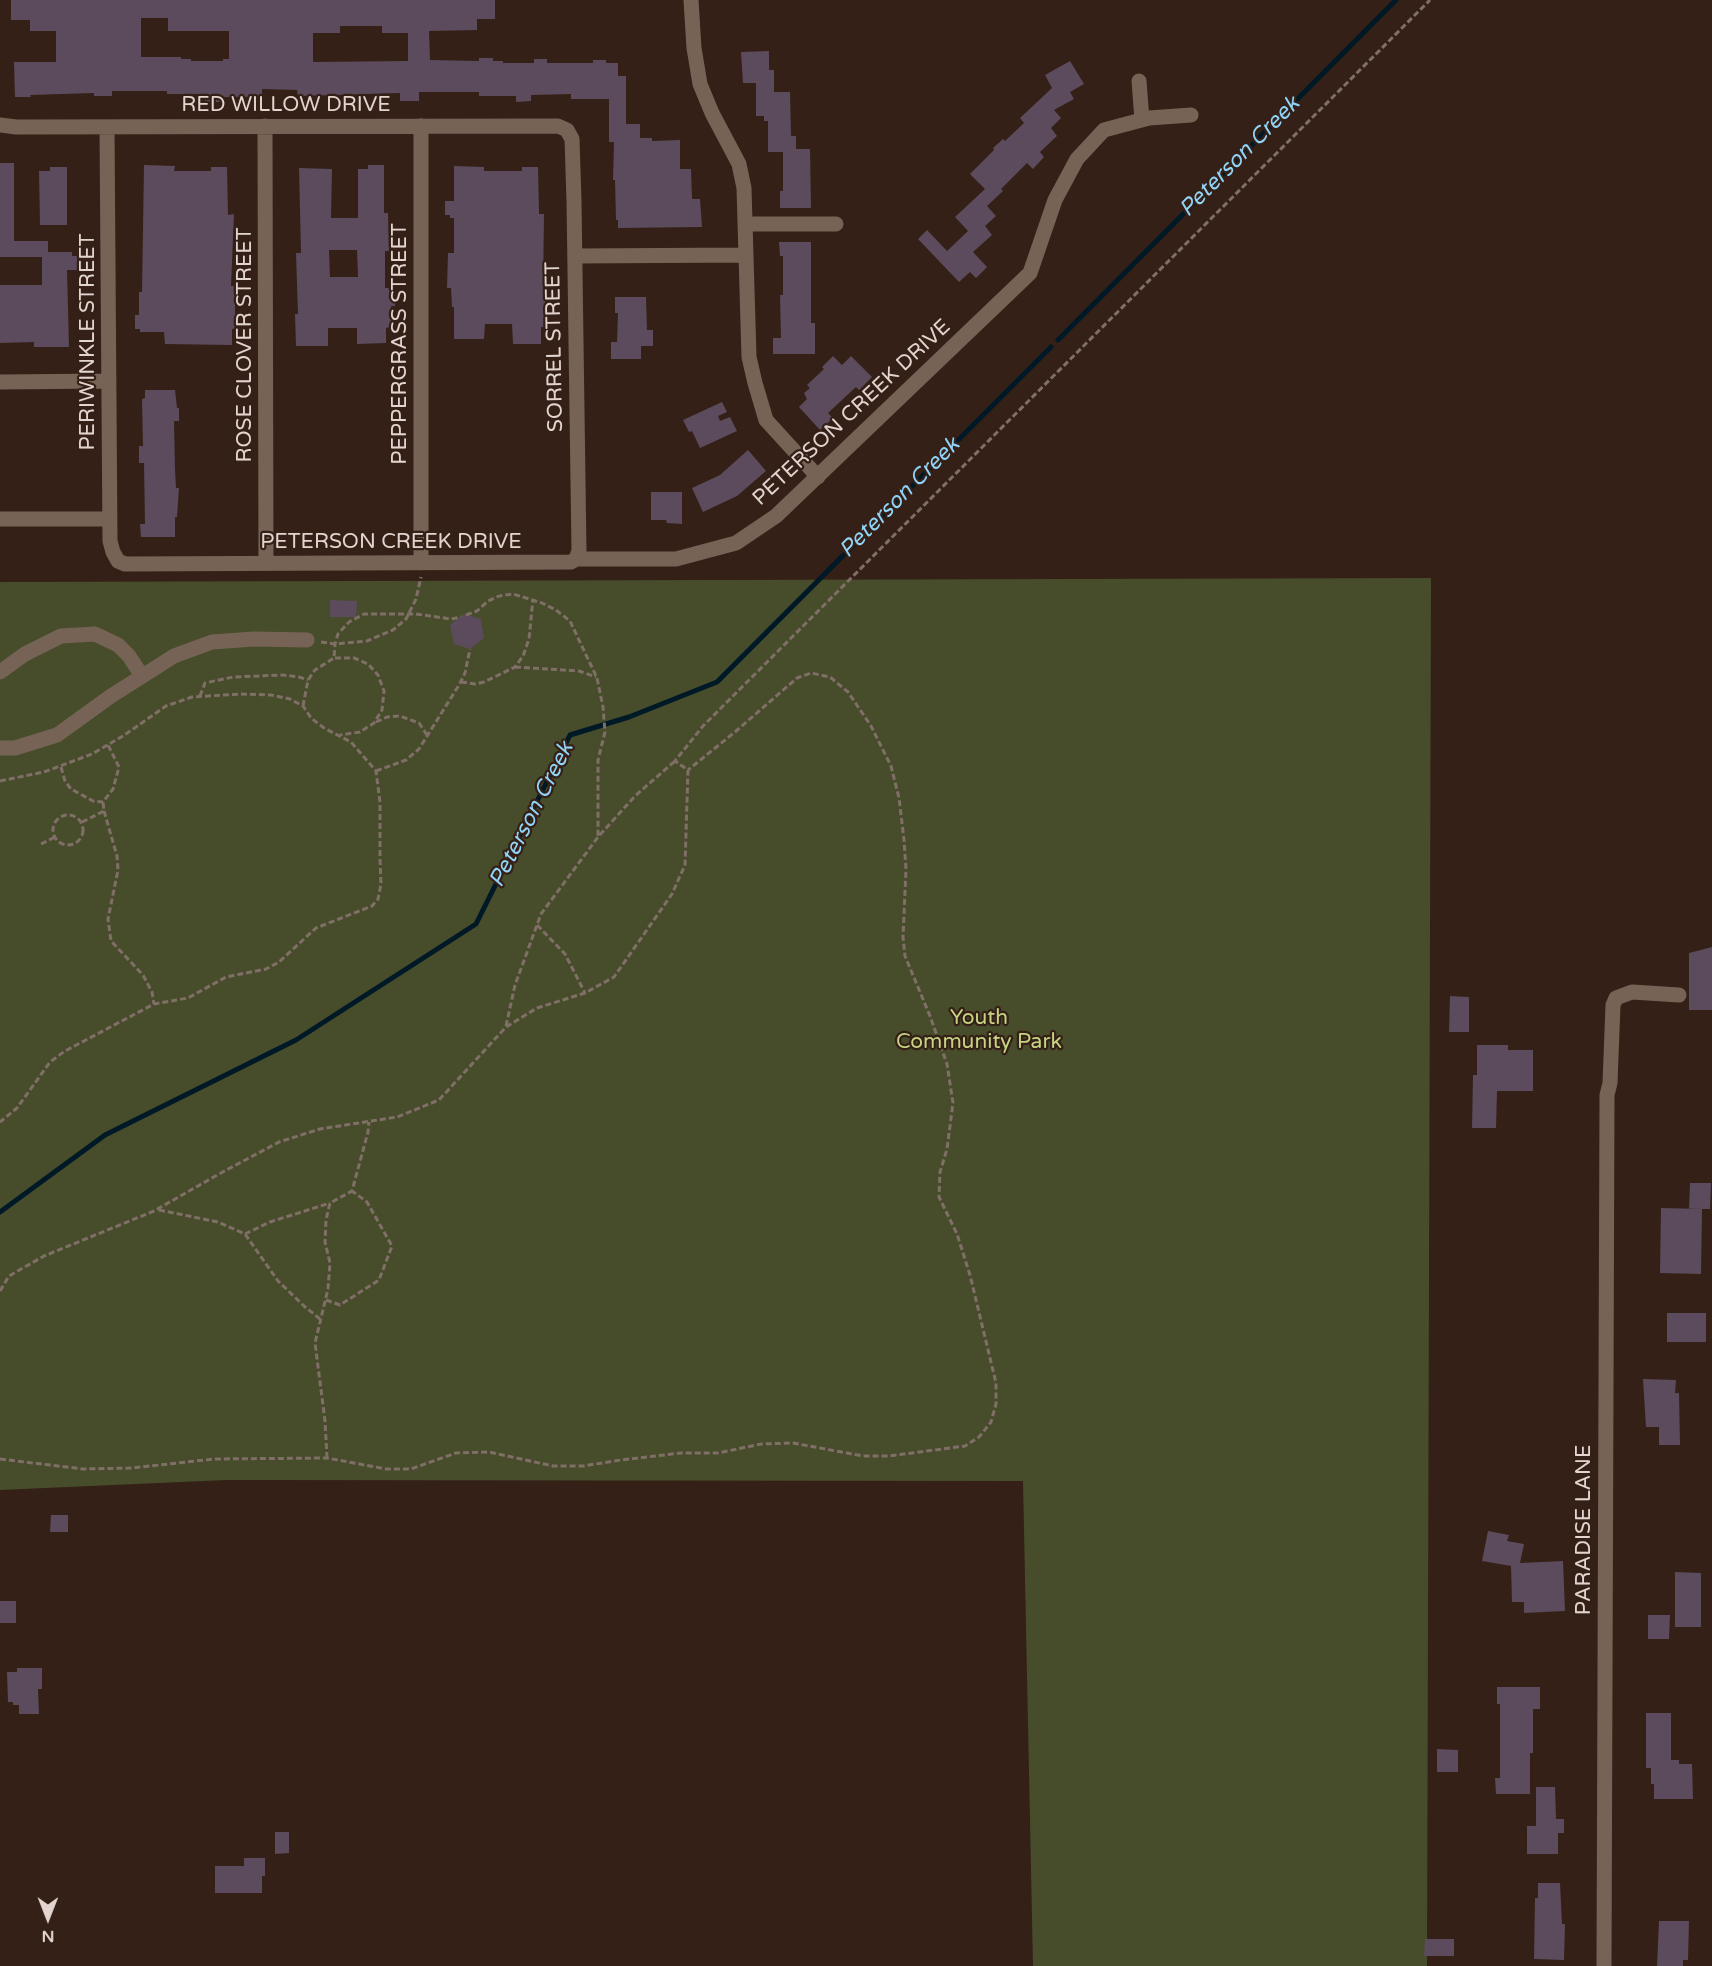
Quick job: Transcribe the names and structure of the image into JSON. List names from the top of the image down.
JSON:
{
  "streets": {
    "street": [
      "RED WILLOW DRIVE",
      "PERIWINKLE STREET",
      "PEPPERGRASS STREET",
      "ROSE CLOVER STREET",
      "SORREL STREET",
      "PETERSON CREEK DRIVE",
      "PARADISE LANE"
    ]
  },
  "crossings": [
    ["RED WILLOW DRIVE", "PERIWINKLE STREET"],
    ["RED WILLOW DRIVE", "PEPPERGRASS STREET"],
    ["RED WILLOW DRIVE", "ROSE CLOVER STREET"],
    ["RED WILLOW DRIVE", "SORREL STREET"],
    ["PERIWINKLE STREET", "PETERSON CREEK DRIVE"],
    ["PEPPERGRASS STREET", "PETERSON CREEK DRIVE"],
    ["ROSE CLOVER STREET", "PETERSON CREEK DRIVE"],
    ["SORREL STREET", "PETERSON CREEK DRIVE"]
  ],
  "water": ["Peterson Creek"],
  "parks": ["Youth Community Park"],
  "north": "bottom"
}
